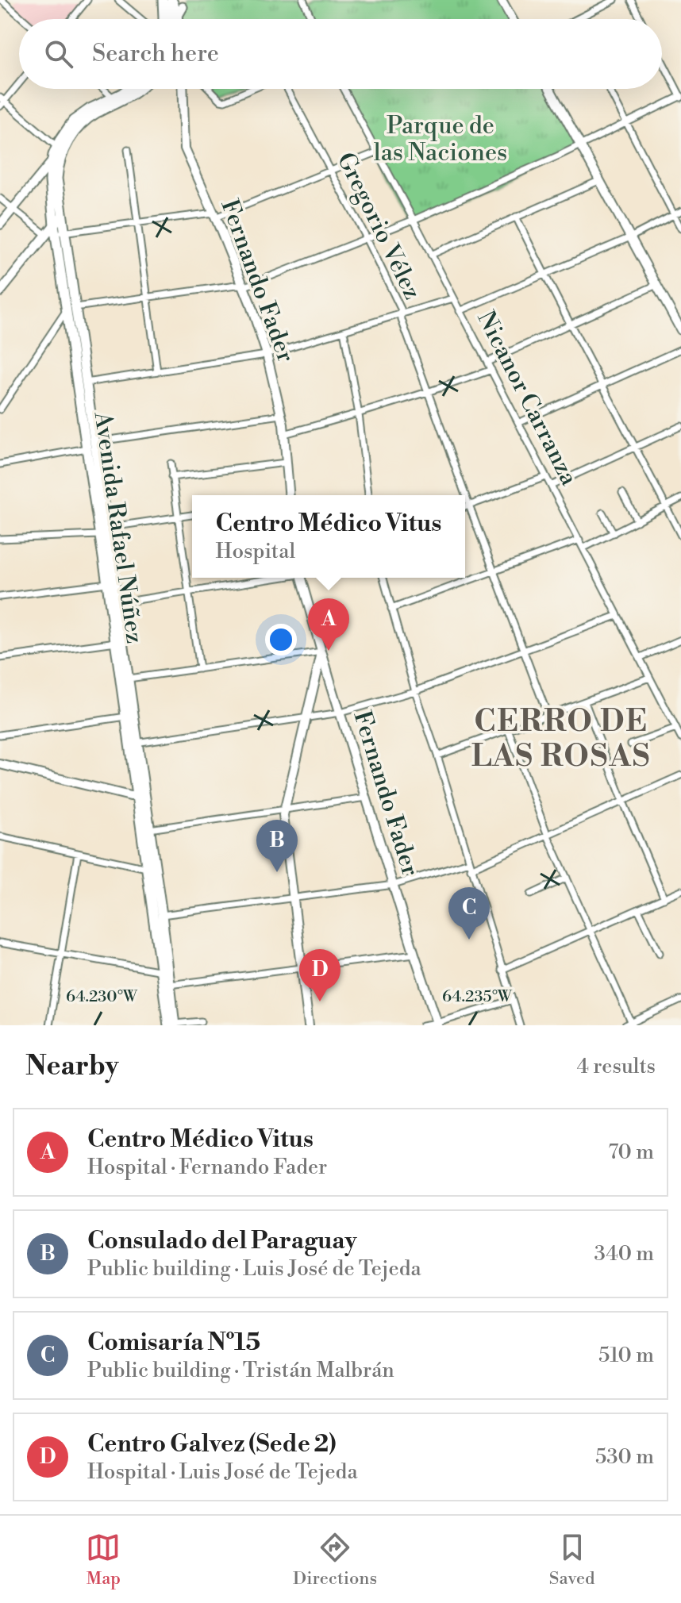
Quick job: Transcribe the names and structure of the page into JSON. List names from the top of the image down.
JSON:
{
  "streets": {
    "main road": ["Fernando Fader", "Avenida Rafael Núñez"],
    "street": ["Gregorio Vélez", "Nicanor Carranza"]
  },
  "districts": ["CERRO DE LAS ROSAS"],
  "parks": ["Parque de las Naciones"],
  "page": {
    "search": "Search here",
    "popup": ["Centro Médico Vitus", "Hospital"],
    "pins": [
      "A",
      "B",
      "C",
      "D"
    ],
    "heading": ["Nearby", "4 results"],
    "list": [
      {
        "mark": "A",
        "name": "Centro Médico Vitus",
        "note": "Hospital · Fernando Fader",
        "value": "70 m"
      },
      {
        "mark": "B",
        "name": "Consulado del Paraguay",
        "note": "Public building · Luis José de Tejeda",
        "value": "340 m"
      },
      {
        "mark": "C",
        "name": "Comisaría Nº15",
        "note": "Public building · Tristán Malbrán",
        "value": "510 m"
      },
      {
        "mark": "D",
        "name": "Centro Galvez (Sede 2)",
        "note": "Hospital · Luis José de Tejeda",
        "value": "530 m"
      }
    ],
    "nav": ["Map", "Directions", "Saved"]
  },
  "coordinates": ["64.230°W", "64.235°W"]
}
